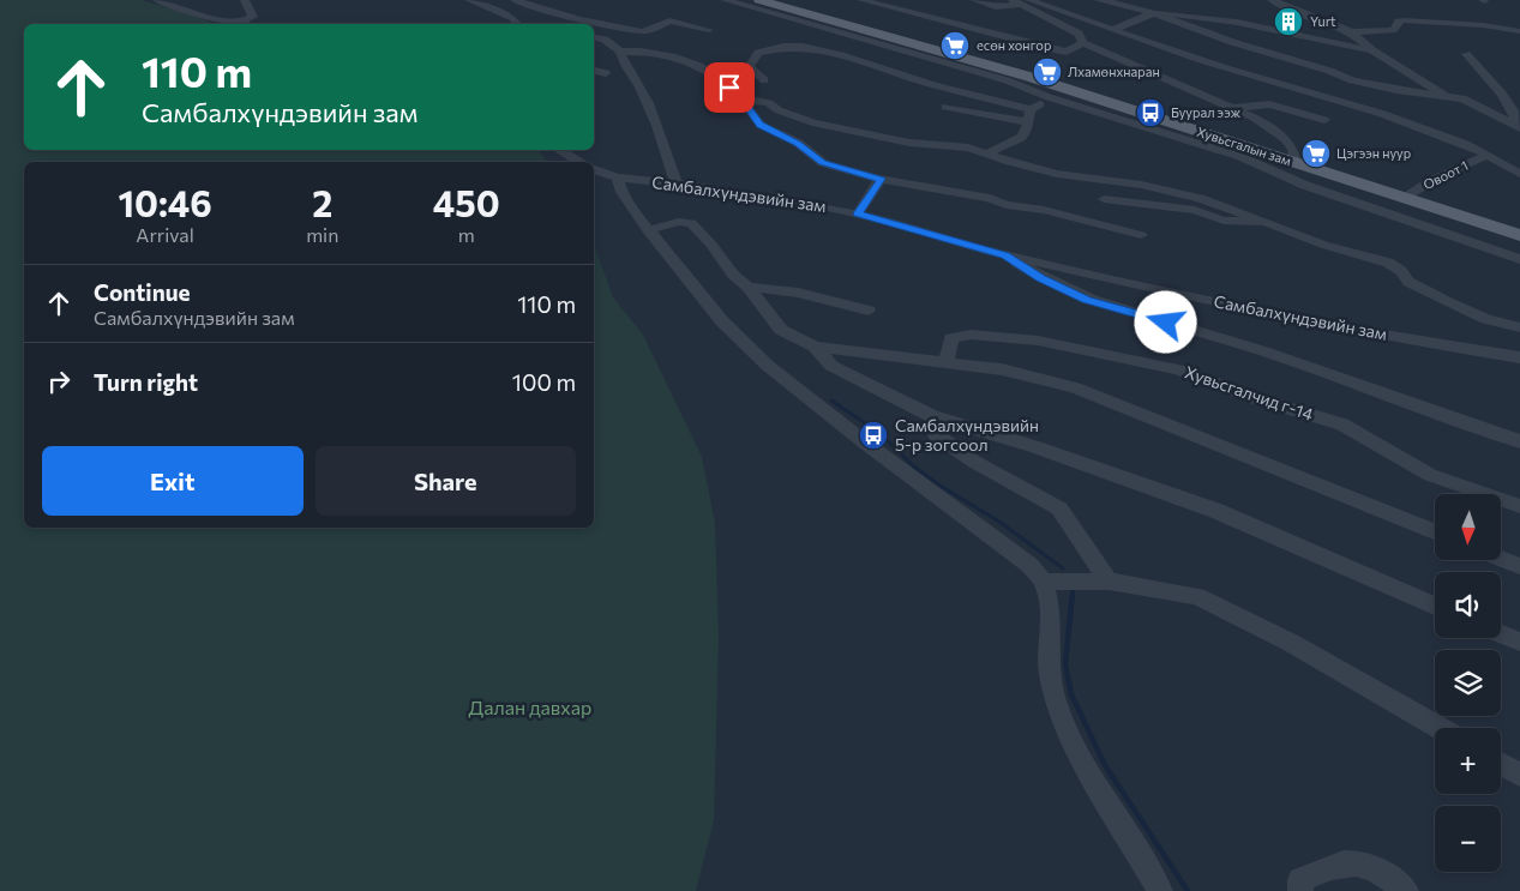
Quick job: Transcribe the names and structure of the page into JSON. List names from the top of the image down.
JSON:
{
  "streets": {
    "main road": ["Хувьсгалын зам"],
    "street": ["Овоот 1", "Самбалхүндэвийн зам", "Хувьсгалчид г-14"]
  },
  "crossings": [
    ["Хувьсгалын зам", "Овоот 1"]
  ],
  "parks": ["Далан давхар"],
  "places": {
    "building": ["Yurt"],
    "supermarket": ["есөн хонгор", "Лхамөнхнаран", "Цэгээн нуур"],
    "bus stop": ["Буурал ээж", "Самбалхүндэвийн 5-р зогсоол"]
  },
  "north": "bottom",
  "page": {
    "turn": ["110 m", "Самбалхүндэвийн зам"],
    "eta": [
      "10:46",
      "Arrival",
      "2",
      "min",
      "450",
      "m"
    ],
    "list": [
      {
        "name": "Continue",
        "note": "Самбалхүндэвийн зам",
        "value": "110 m"
      },
      {
        "name": "Turn right",
        "value": "100 m"
      }
    ],
    "buttons": ["Exit", "Share"],
    "map_buttons": ["+", "−"]
  }
}
